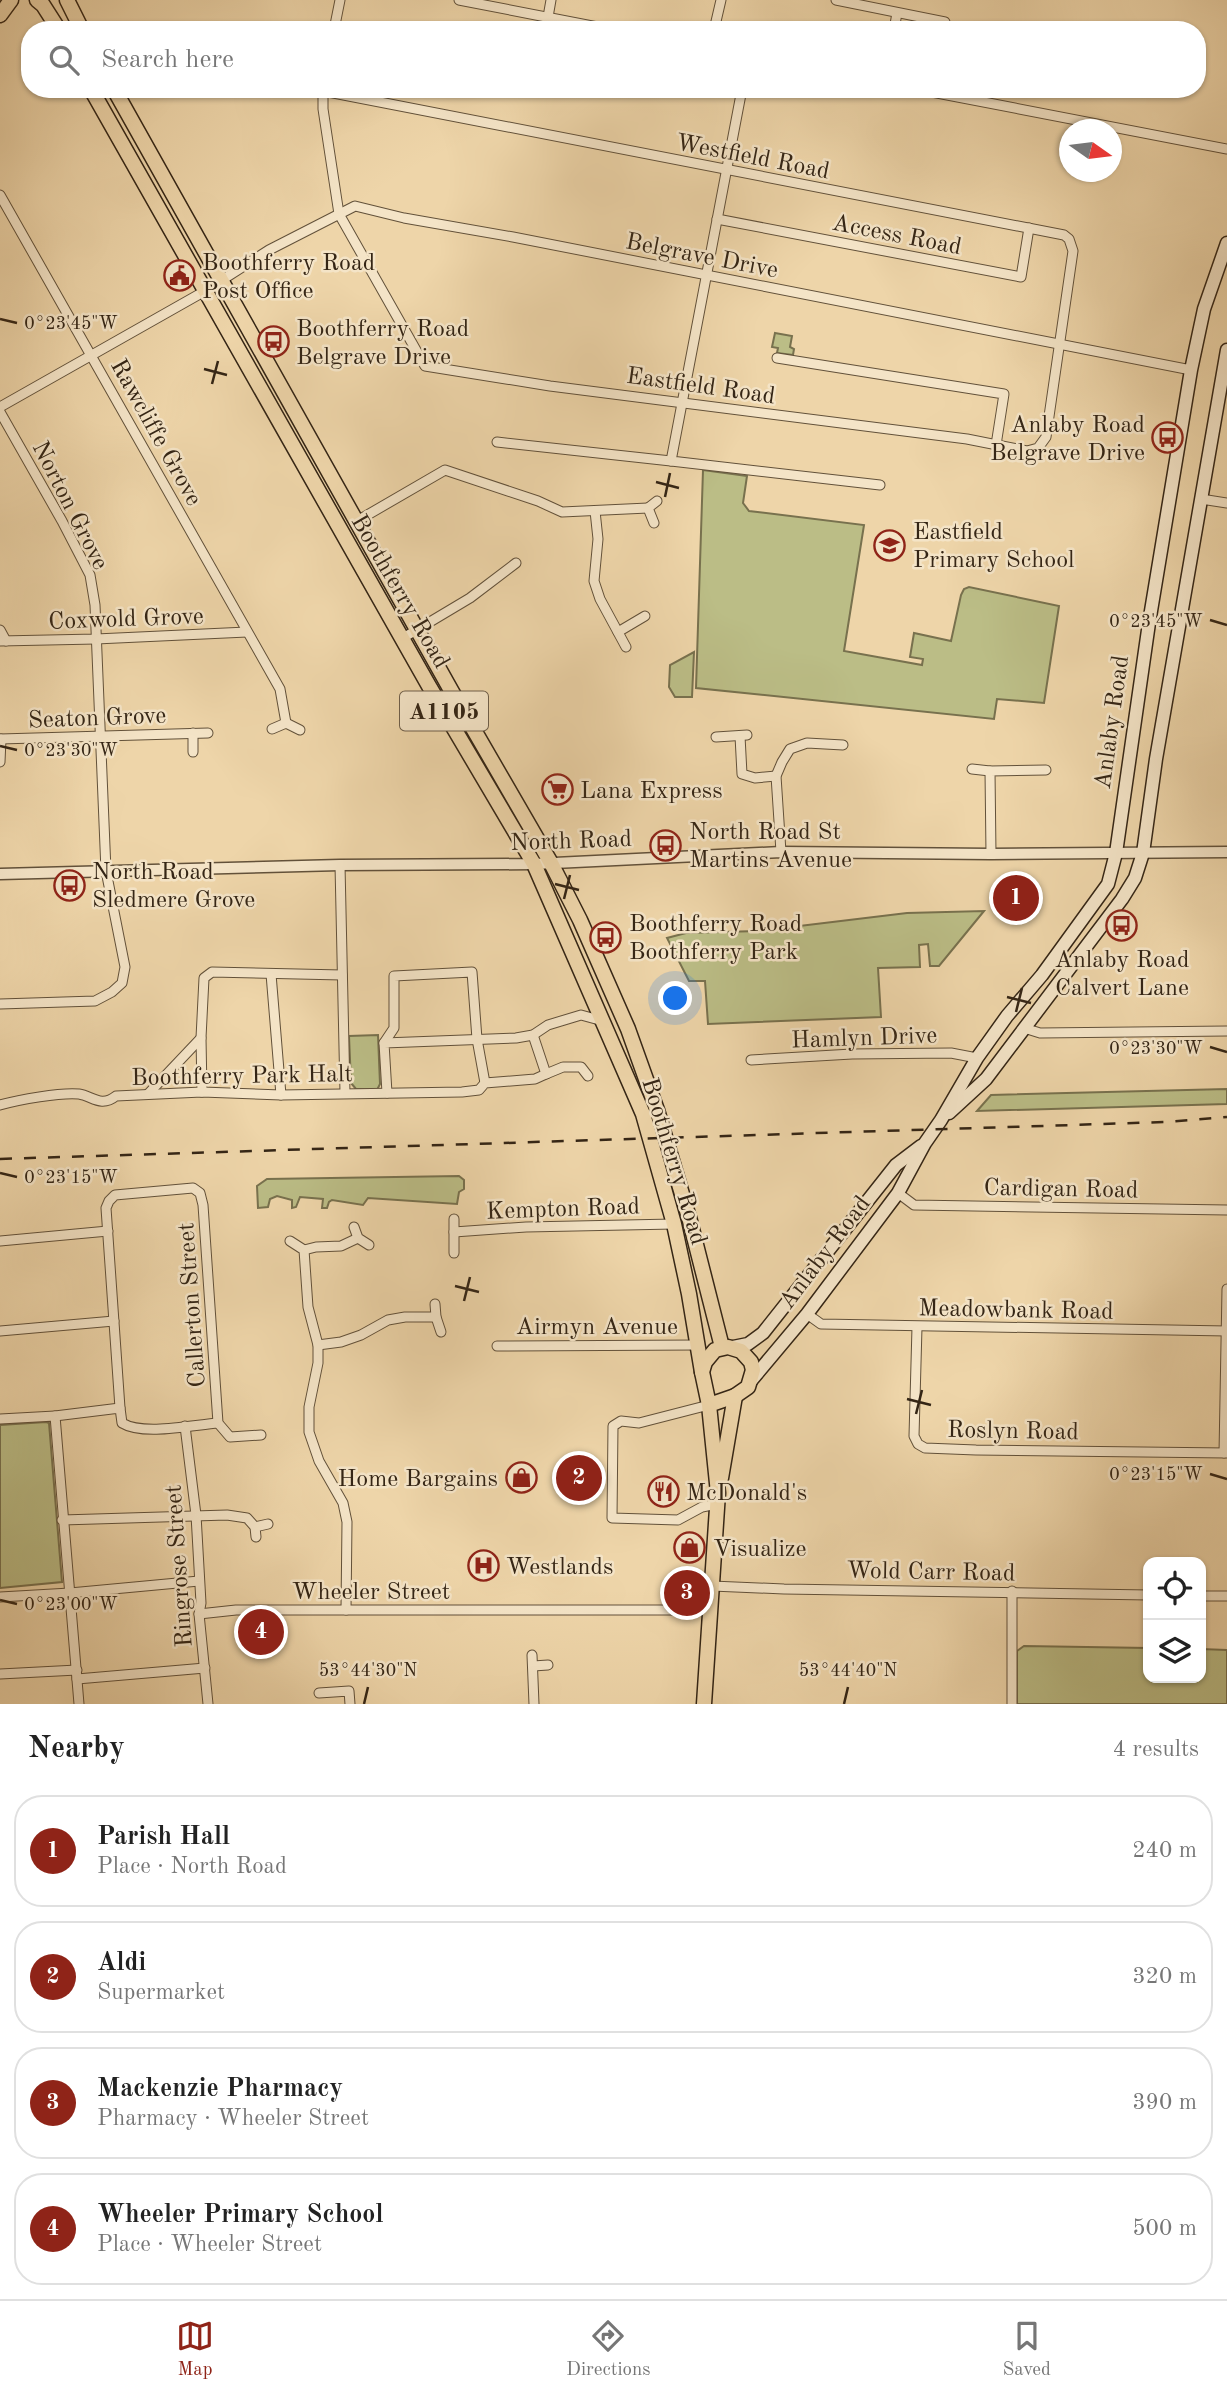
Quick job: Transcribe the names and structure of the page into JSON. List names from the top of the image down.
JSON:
{
  "streets": {
    "main road": ["Boothferry Road", "A1105", "Anlaby Road"],
    "street": [
      "Westfield Road",
      "Access Road",
      "Belgrave Drive",
      "Eastfield Road",
      "Rawcliffe Grove",
      "Norton Grove",
      "Coxwold Grove",
      "Seaton Grove",
      "North Road",
      "Hamlyn Drive",
      "Boothferry Park Halt",
      "Cardigan Road",
      "Kempton Road",
      "Callerton Street",
      "Meadowbank Road",
      "Airmyn Avenue",
      "Roslyn Road",
      "Ringrose Street",
      "Wold Carr Road",
      "Wheeler Street"
    ]
  },
  "crossings": [
    ["Westfield Road", "Access Road"],
    ["Westfield Road", "Belgrave Drive"],
    ["Westfield Road", "Eastfield Road"],
    ["Belgrave Drive", "Eastfield Road"],
    ["Belgrave Drive", "Boothferry Road"],
    ["Belgrave Drive", "Anlaby Road"],
    ["Rawcliffe Grove", "Coxwold Grove"],
    ["Norton Grove", "Coxwold Grove"],
    ["Norton Grove", "Seaton Grove"],
    ["Norton Grove", "North Road"],
    ["Boothferry Road", "A1105"],
    ["Boothferry Road", "Anlaby Road"],
    ["Boothferry Road", "North Road"],
    ["Boothferry Road", "Kempton Road"],
    ["Boothferry Road", "Airmyn Avenue"],
    ["A1105", "Anlaby Road"],
    ["A1105", "Wold Carr Road"],
    ["A1105", "Wheeler Street"],
    ["Anlaby Road", "North Road"],
    ["Anlaby Road", "Hamlyn Drive"],
    ["Anlaby Road", "Cardigan Road"],
    ["Anlaby Road", "Meadowbank Road"],
    ["Callerton Street", "Ringrose Street"],
    ["Meadowbank Road", "Roslyn Road"],
    ["Ringrose Street", "Wheeler Street"]
  ],
  "places": {
    "public building": ["Boothferry Road Post Office"],
    "bus stop": [
      "Boothferry Road Belgrave Drive",
      "Anlaby Road Belgrave Drive",
      "North Road St Martins Avenue",
      "North Road Sledmere Grove",
      "Anlaby Road Calvert Lane",
      "Boothferry Road Boothferry Park"
    ],
    "school or university": ["Eastfield Primary School"],
    "supermarket": ["Lana Express"],
    "shop": ["Home Bargains", "Visualize"],
    "restaurant": ["McDonald's"],
    "hospital": ["Westlands"]
  },
  "north": "right",
  "page": {
    "search": "Search here",
    "pins": [
      "1",
      "2",
      "3",
      "4"
    ],
    "heading": ["Nearby", "4 results"],
    "list": [
      {
        "mark": "1",
        "name": "Parish Hall",
        "note": "Place · North Road",
        "value": "240 m"
      },
      {
        "mark": "2",
        "name": "Aldi",
        "note": "Supermarket",
        "value": "320 m"
      },
      {
        "mark": "3",
        "name": "Mackenzie Pharmacy",
        "note": "Pharmacy · Wheeler Street",
        "value": "390 m"
      },
      {
        "mark": "4",
        "name": "Wheeler Primary School",
        "note": "Place · Wheeler Street",
        "value": "500 m"
      }
    ],
    "nav": ["Map", "Directions", "Saved"]
  },
  "coordinates": [
    "0°23'45\"W",
    "0°23'30\"W",
    "0°23'15\"W",
    "0°23'00\"W",
    "53°44'30\"N",
    "53°44'40\"N"
  ]
}
